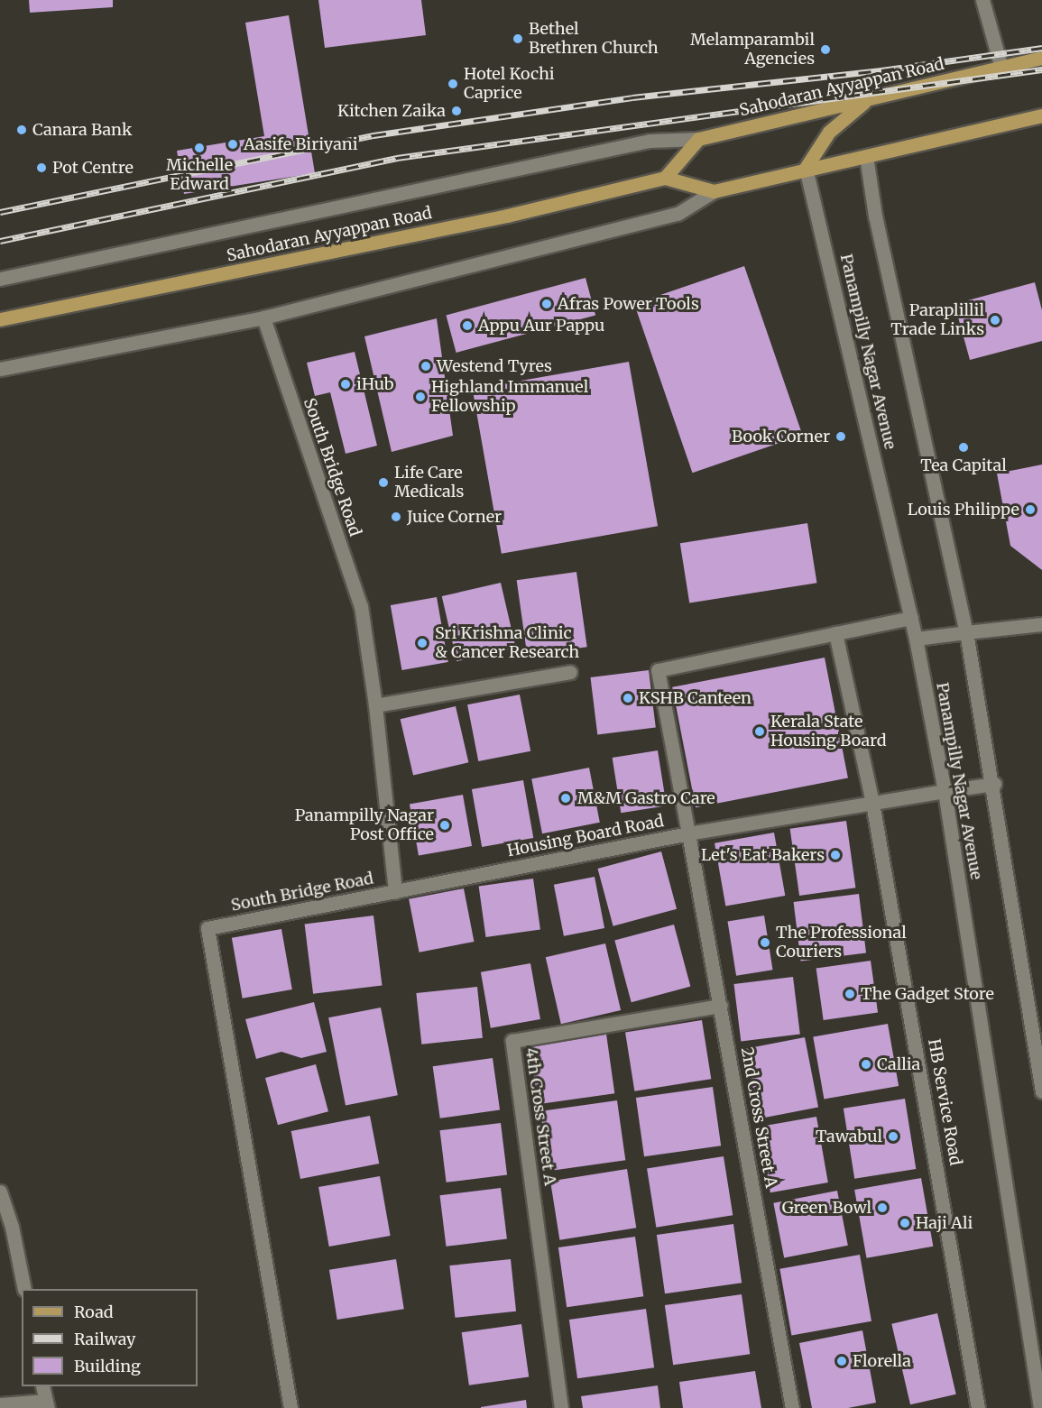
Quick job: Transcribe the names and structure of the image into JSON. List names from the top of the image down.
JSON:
{
  "streets": {
    "main road": ["Sahodaran Ayyappan Road"],
    "street": [
      "Panampilly Nagar Avenue",
      "South Bridge Road",
      "Housing Board Road",
      "HB Service Road",
      "4th Cross Street A",
      "2nd Cross Street A"
    ]
  },
  "crossings": [
    ["Sahodaran Ayyappan Road", "Panampilly Nagar Avenue"],
    ["Panampilly Nagar Avenue", "Housing Board Road"],
    ["South Bridge Road", "Housing Board Road"],
    ["Housing Board Road", "HB Service Road"],
    ["Housing Board Road", "2nd Cross Street A"],
    ["HB Service Road", "2nd Cross Street A"],
    ["4th Cross Street A", "2nd Cross Street A"]
  ],
  "places": [
    "Bethel Brethren Church",
    "Melamparambil Agencies",
    "Hotel Kochi Caprice",
    "Kitchen Zaika",
    "Canara Bank",
    "Aasife Biriyani",
    "Michelle Edward",
    "Pot Centre",
    "Afras Power Tools",
    "Paraplillil Trade Links",
    "Appu Aur Pappu",
    "Westend Tyres",
    "iHub",
    "Highland Immanuel Fellowship",
    "Book Corner",
    "Tea Capital",
    "Life Care Medicals",
    "Louis Philippe",
    "Juice Corner",
    "Sri Krishna Clinic & Cancer Research",
    "KSHB Canteen",
    "Kerala State Housing Board",
    "M&M Gastro Care",
    "Panampilly Nagar Post Office",
    "Let's Eat Bakers",
    "The Professional Couriers",
    "The Gadget Store",
    "Callia",
    "Tawabul",
    "Green Bowl",
    "Haji Ali",
    "Florella"
  ],
  "legend": ["Road", "Railway", "Building"]
}
